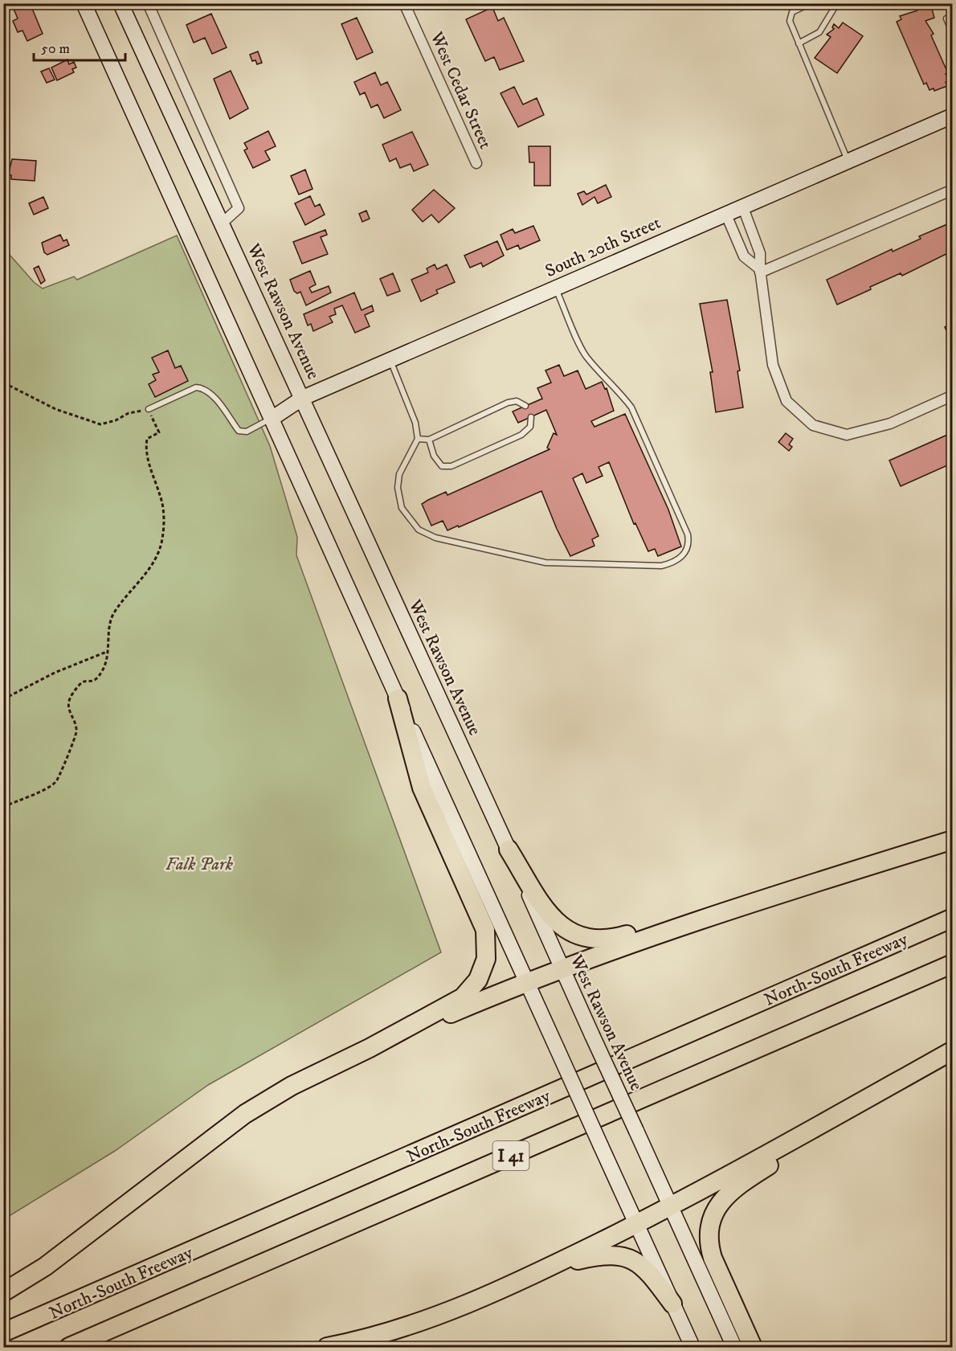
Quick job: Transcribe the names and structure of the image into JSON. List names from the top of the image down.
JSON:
{
  "streets": {
    "highway": ["North-South Freeway", "I 41"],
    "main road": ["South 20th Street", "West Rawson Avenue"],
    "street": ["West Cedar Street"]
  },
  "crossings": [
    ["South 20th Street", "West Rawson Avenue"]
  ],
  "parks": ["Falk Park"],
  "scale_bar": "50 m"
}
